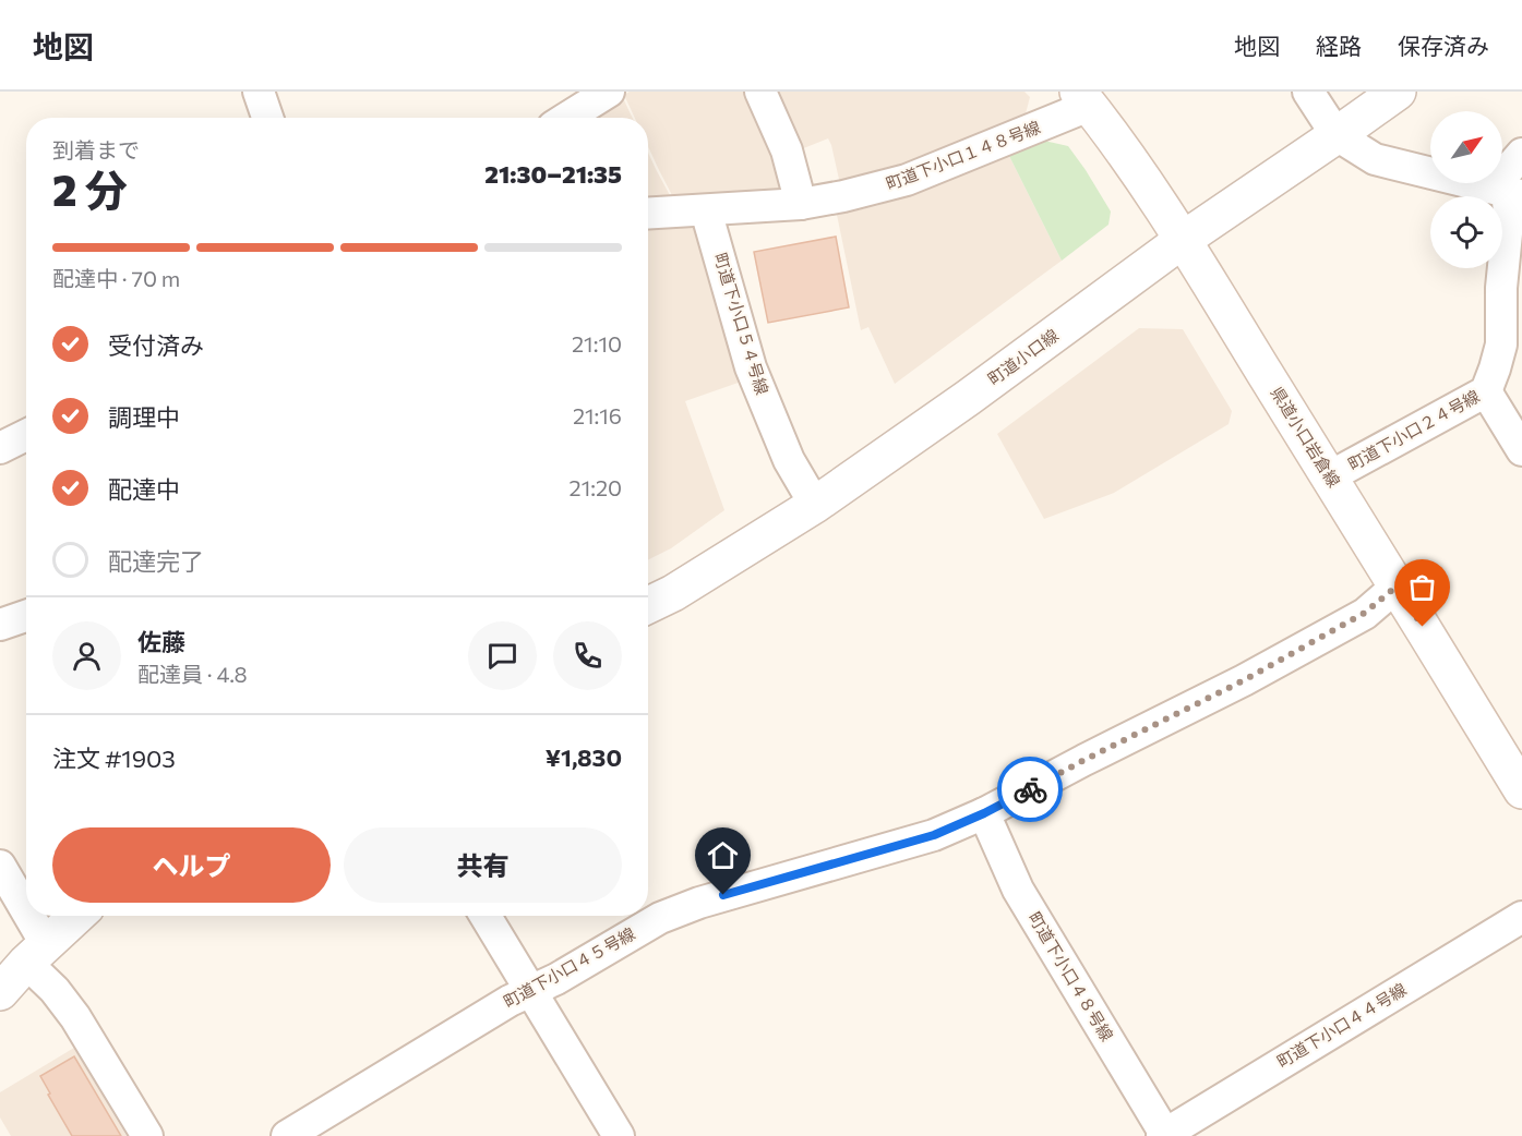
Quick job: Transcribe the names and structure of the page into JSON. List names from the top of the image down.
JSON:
{
  "streets": {
    "street": [
      "町道下小口１４８号線",
      "町道下小口５４号線",
      "町道小口線",
      "町道下小口２４号線",
      "県道小口岩倉線",
      "町道下小口４５号線",
      "町道下小口４８号線",
      "町道下小口４４号線"
    ]
  },
  "crossings": [
    ["町道下小口１４８号線", "町道下小口５４号線"],
    ["町道下小口１４８号線", "県道小口岩倉線"],
    ["町道下小口５４号線", "町道小口線"],
    ["町道小口線", "県道小口岩倉線"],
    ["町道下小口２４号線", "県道小口岩倉線"],
    ["県道小口岩倉線", "町道下小口４５号線"],
    ["町道下小口４５号線", "町道下小口４８号線"],
    ["町道下小口４８号線", "町道下小口４４号線"]
  ],
  "north": "top right",
  "page": {
    "header": "地図",
    "nav": ["地図", "経路", "保存済み"],
    "heading": ["2 分", "到着まで", "21:30–21:35"],
    "panel": [
      "佐藤",
      "配達員 · 4.8",
      "注文 #1903",
      "¥1,830"
    ],
    "bar": "配達中 · 70 m",
    "list": [
      ["受付済み", "21:10"],
      ["調理中", "21:16"],
      ["配達中", "21:20"],
      "配達完了"
    ],
    "buttons": ["ヘルプ", "共有"]
  }
}
